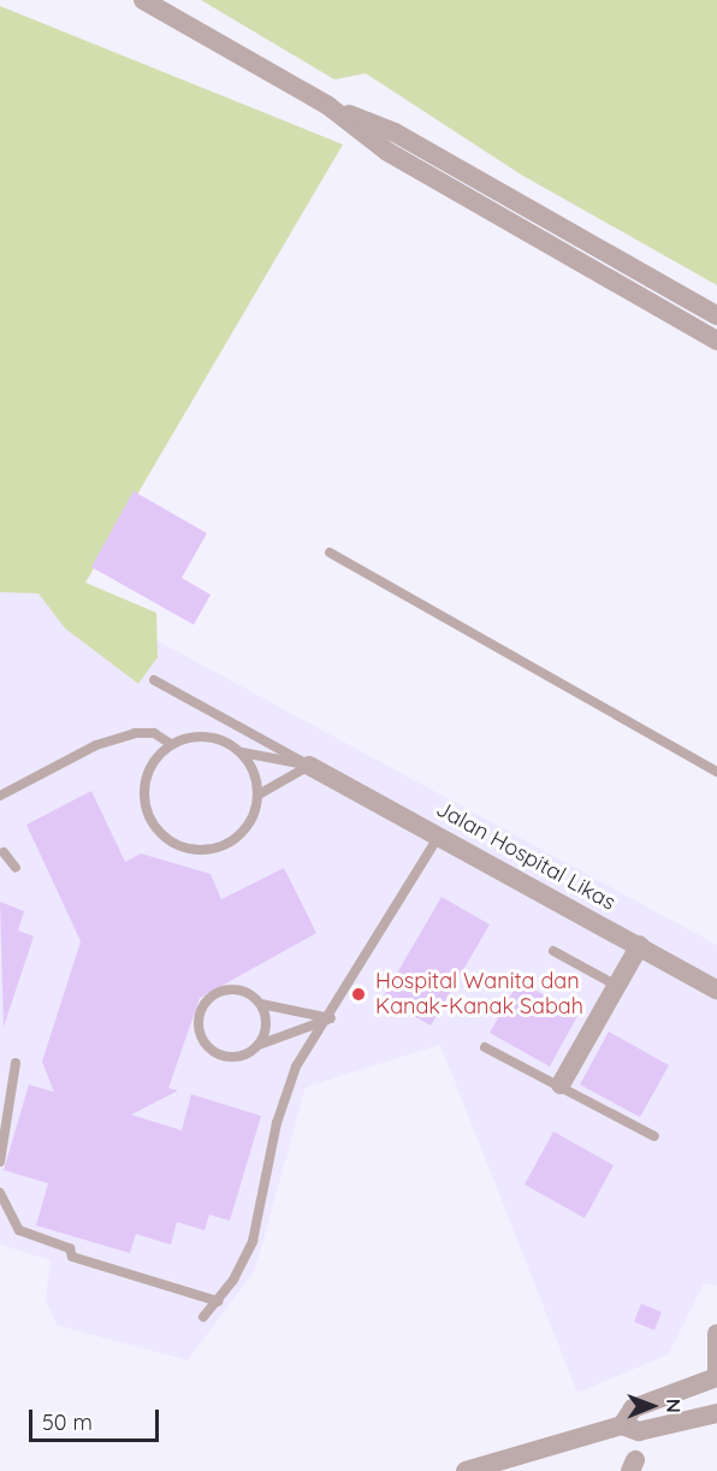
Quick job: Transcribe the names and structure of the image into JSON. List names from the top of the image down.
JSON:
{
  "streets": {
    "street": ["Jalan Hospital Likas"]
  },
  "places": ["Hospital Wanita dan Kanak-Kanak Sabah"],
  "scale_bar": "50 m",
  "north": "right"
}
